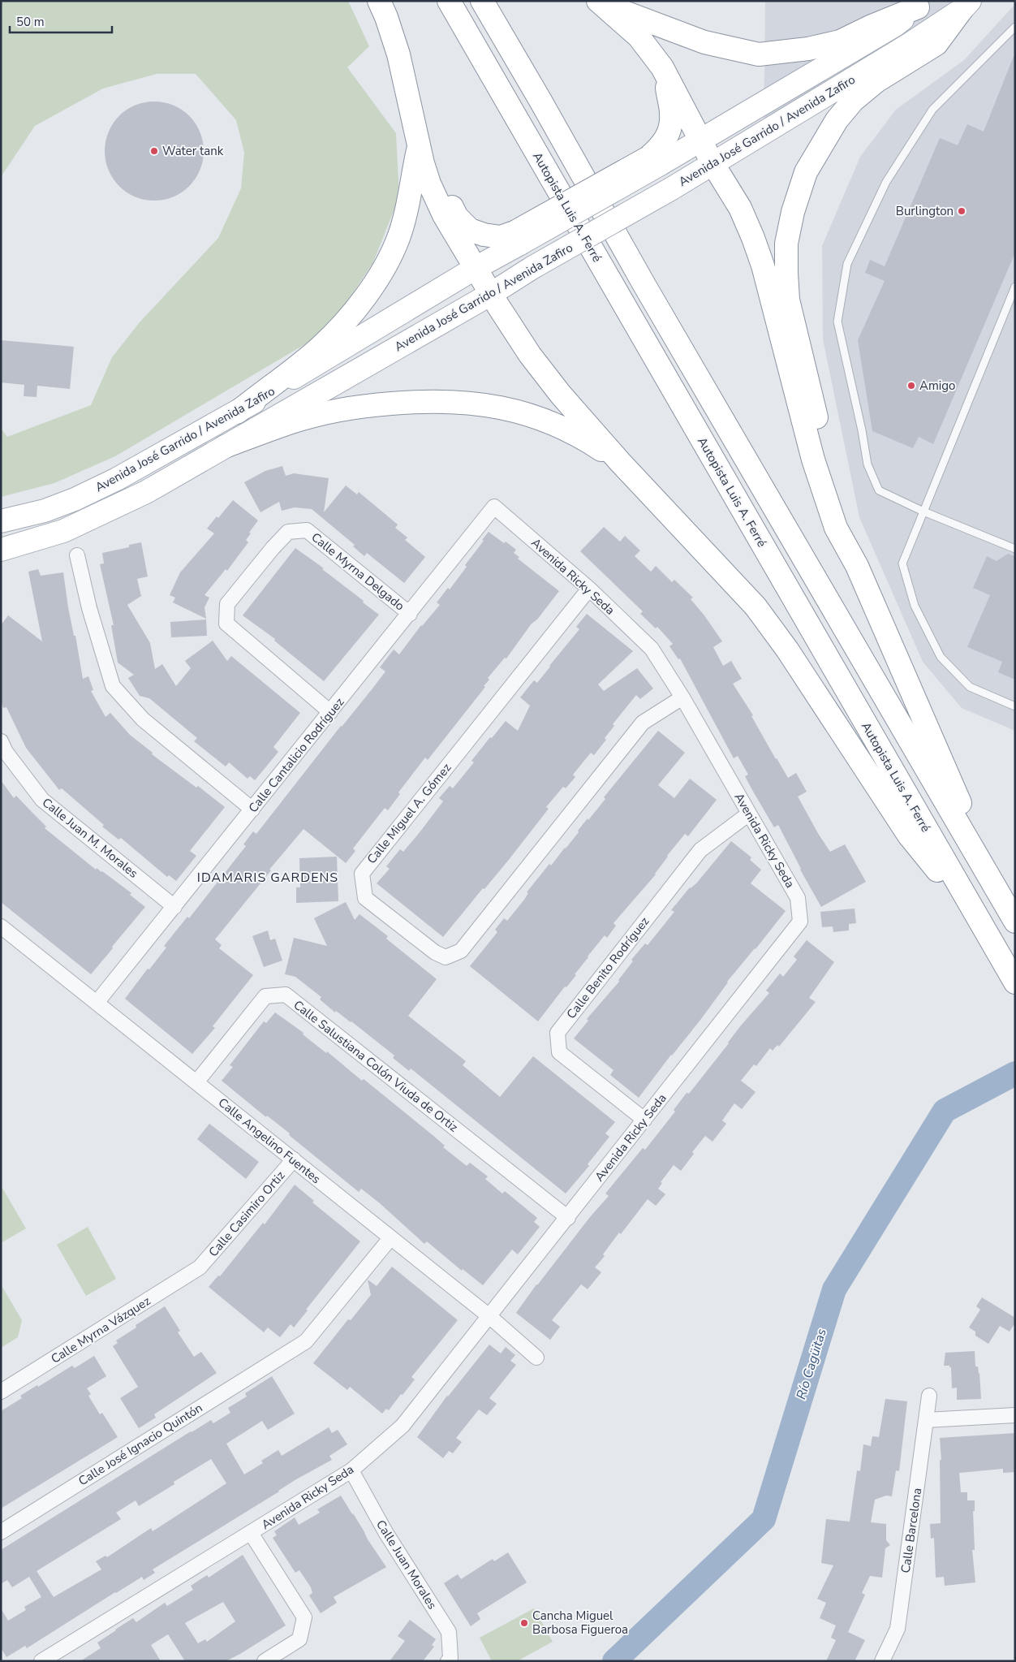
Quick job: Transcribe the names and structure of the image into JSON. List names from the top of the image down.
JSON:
{
  "streets": {
    "main road": ["Avenida José Garrido / Avenida Zafiro", "Autopista Luis A. Ferré"],
    "street": [
      "Calle Myrna Delgado",
      "Avenida Ricky Seda",
      "Calle Cantalicio Rodríguez",
      "Calle Miguel A. Gómez",
      "Calle Juan M. Morales",
      "Calle Benito Rodríguez",
      "Calle Salustiana Colón Viuda de Ortiz",
      "Calle Angelino Fuentes",
      "Calle Casimiro Ortiz",
      "Calle Myrna Vázquez",
      "Calle José Ignacio Quintón",
      "Calle Barcelona",
      "Calle Juan Morales"
    ]
  },
  "crossings": [
    ["Calle Myrna Delgado", "Calle Cantalicio Rodríguez"],
    ["Avenida Ricky Seda", "Calle Cantalicio Rodríguez"],
    ["Avenida Ricky Seda", "Calle Miguel A. Gómez"],
    ["Avenida Ricky Seda", "Calle Benito Rodríguez"],
    ["Avenida Ricky Seda", "Calle Salustiana Colón Viuda de Ortiz"],
    ["Avenida Ricky Seda", "Calle Angelino Fuentes"],
    ["Avenida Ricky Seda", "Calle Juan Morales"],
    ["Calle Cantalicio Rodríguez", "Calle Juan M. Morales"],
    ["Calle Cantalicio Rodríguez", "Calle Angelino Fuentes"],
    ["Calle Salustiana Colón Viuda de Ortiz", "Calle Angelino Fuentes"],
    ["Calle Angelino Fuentes", "Calle Casimiro Ortiz"],
    ["Calle Angelino Fuentes", "Calle José Ignacio Quintón"],
    ["Calle Casimiro Ortiz", "Calle Myrna Vázquez"]
  ],
  "districts": ["IDAMARIS GARDENS"],
  "water": ["Río Cagüitas"],
  "places": [
    "Water tank",
    "Burlington",
    "Amigo",
    "Cancha Miguel Barbosa Figueroa"
  ],
  "scale_bar": "50 m"
}
